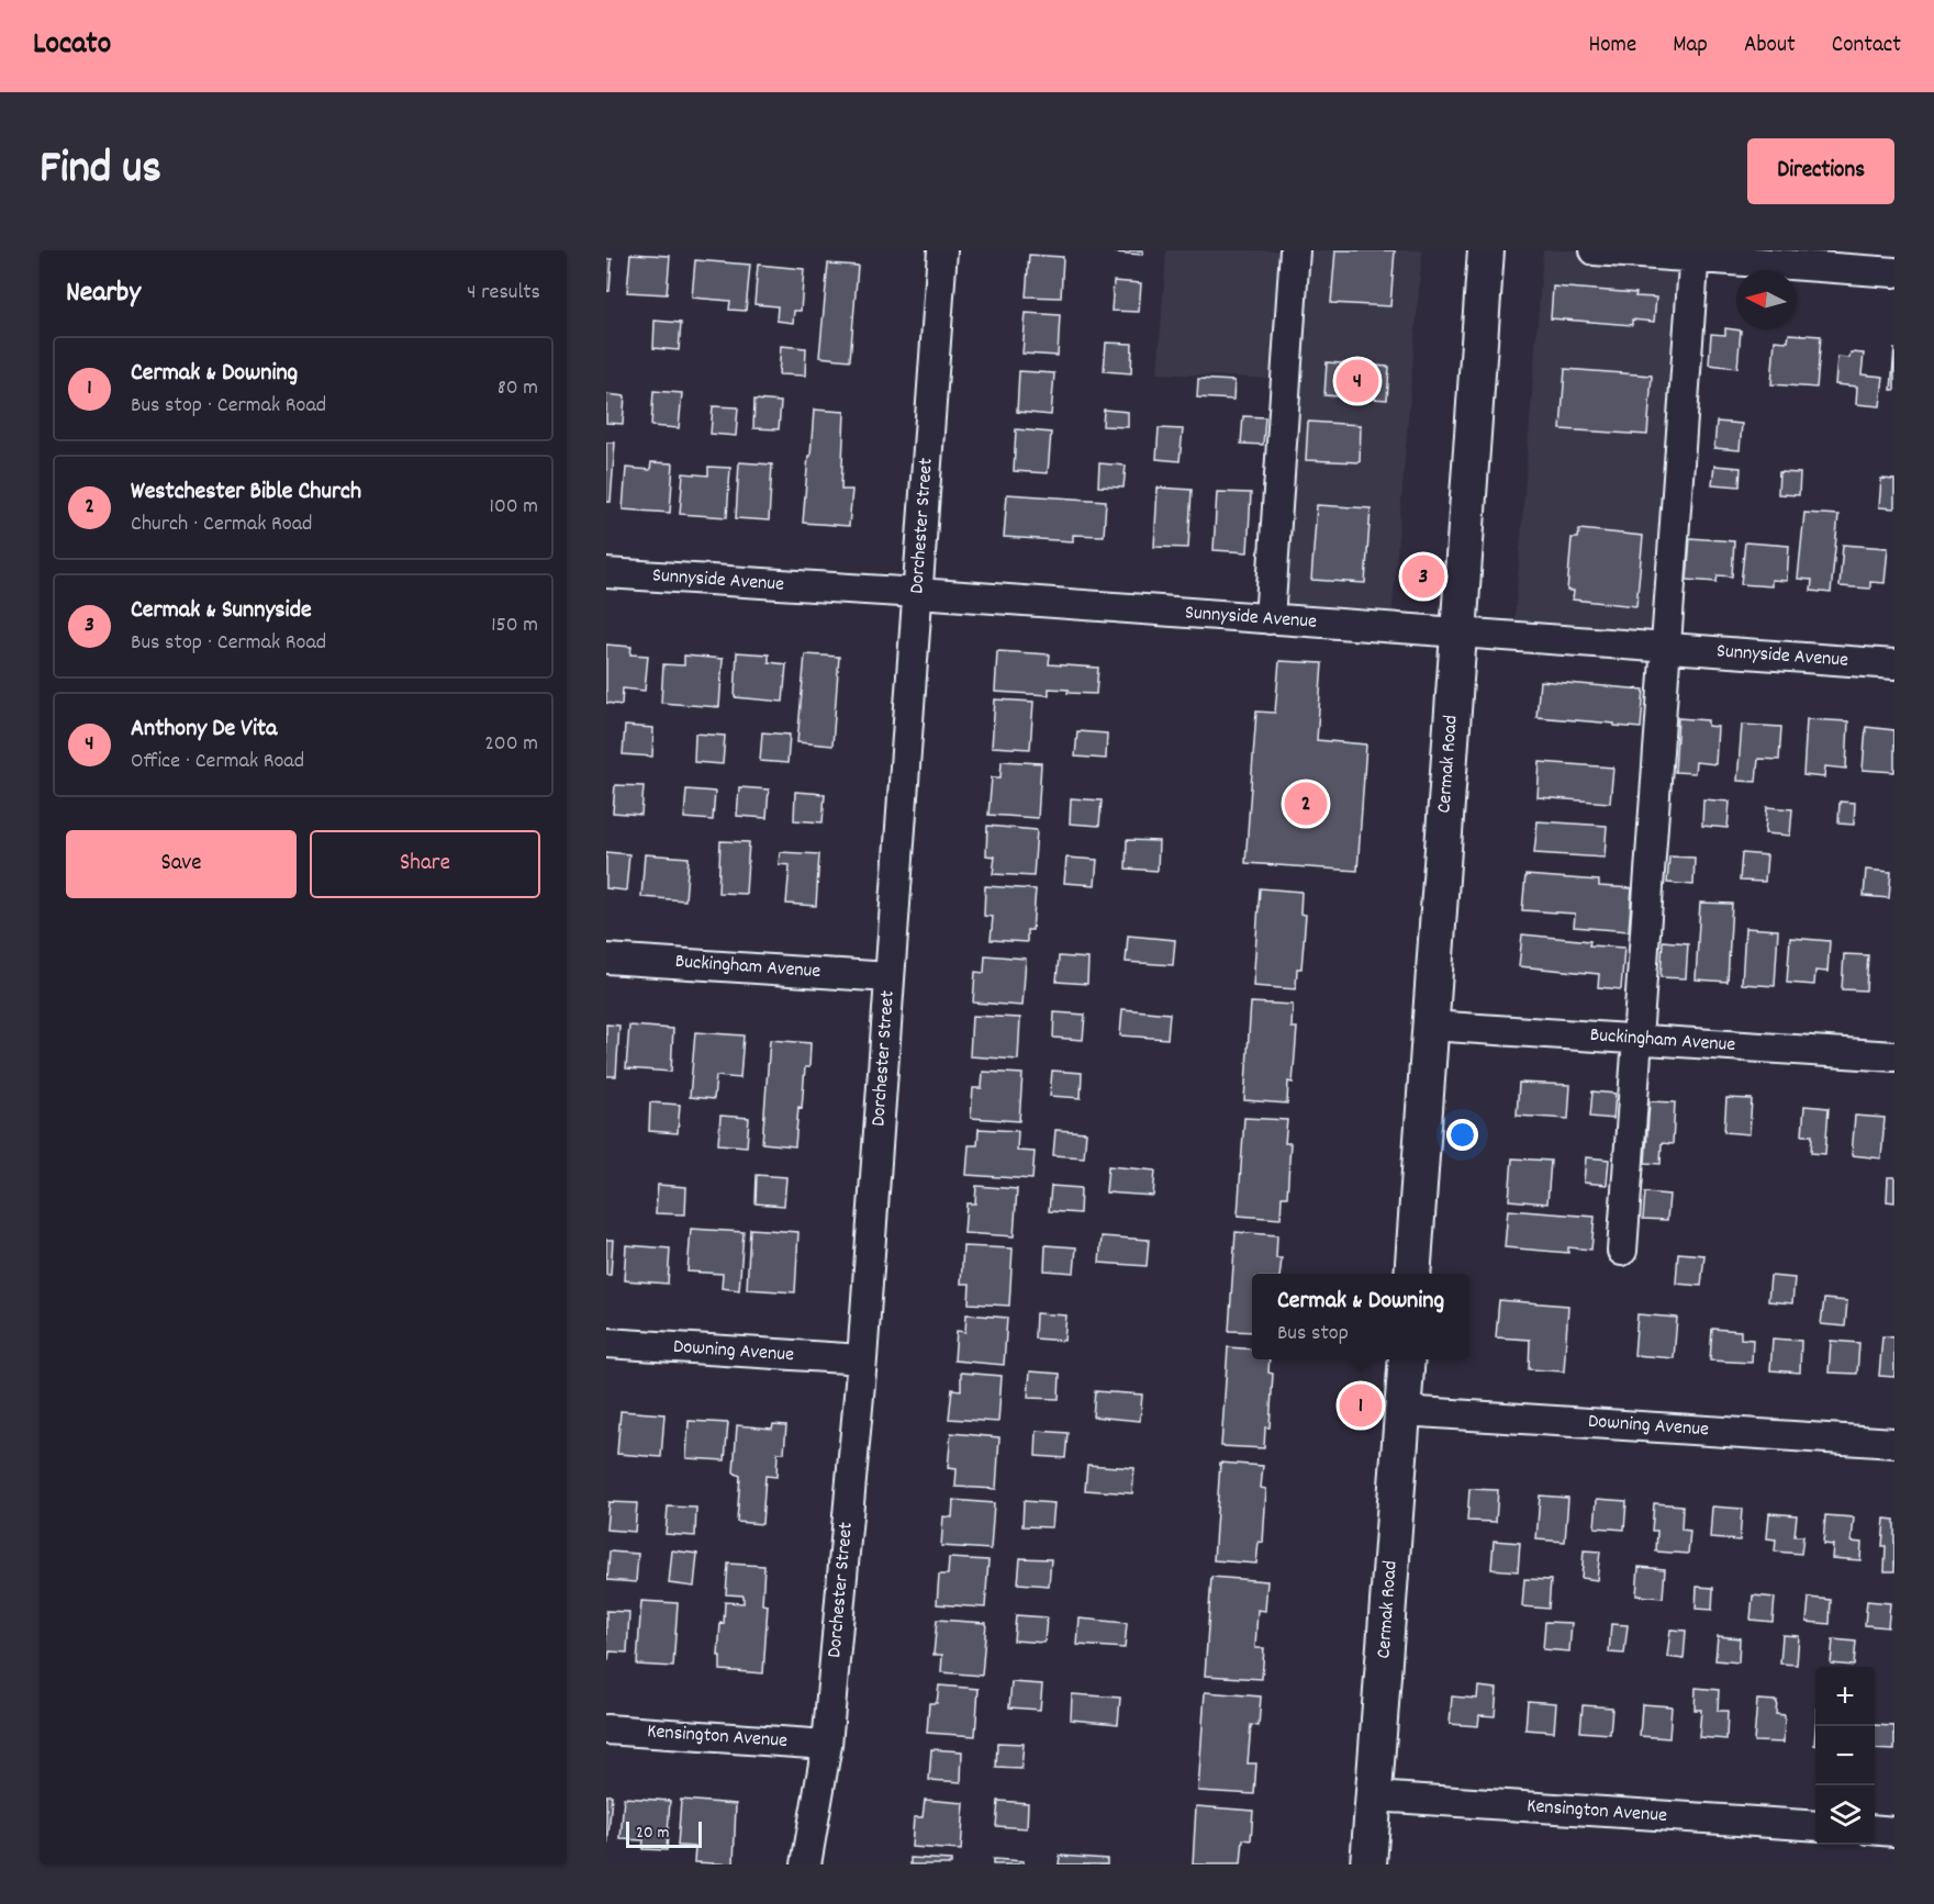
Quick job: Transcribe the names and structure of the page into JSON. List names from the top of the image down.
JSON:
{
  "streets": {
    "main road": ["Cermak Road"],
    "street": [
      "Dorchester Street",
      "Sunnyside Avenue",
      "Buckingham Avenue",
      "Downing Avenue",
      "Kensington Avenue"
    ]
  },
  "crossings": [
    ["Dorchester Street", "Sunnyside Avenue"],
    ["Dorchester Street", "Buckingham Avenue"],
    ["Dorchester Street", "Downing Avenue"],
    ["Dorchester Street", "Kensington Avenue"],
    ["Sunnyside Avenue", "Cermak Road"],
    ["Cermak Road", "Buckingham Avenue"],
    ["Cermak Road", "Downing Avenue"],
    ["Cermak Road", "Kensington Avenue"]
  ],
  "scale_bar": "20 m",
  "north": "left",
  "page": {
    "header": "Locato",
    "nav": [
      "Home",
      "Map",
      "About",
      "Contact"
    ],
    "title": "Find us",
    "buttons": [
      "Directions",
      ["Save", "Share"]
    ],
    "heading": ["Nearby", "4 results"],
    "list": [
      {
        "mark": "1",
        "name": "Cermak & Downing",
        "note": "Bus stop · Cermak Road",
        "value": "80 m"
      },
      {
        "mark": "2",
        "name": "Westchester Bible Church",
        "note": "Church · Cermak Road",
        "value": "100 m"
      },
      {
        "mark": "3",
        "name": "Cermak & Sunnyside",
        "note": "Bus stop · Cermak Road",
        "value": "150 m"
      },
      {
        "mark": "4",
        "name": "Anthony De Vita",
        "note": "Office · Cermak Road",
        "value": "200 m"
      }
    ],
    "pins": [
      "4",
      "3",
      "2",
      "1"
    ],
    "popup": ["Cermak & Downing", "Bus stop"],
    "map_buttons": ["+", "−"],
    "scale": "20 m"
  }
}
